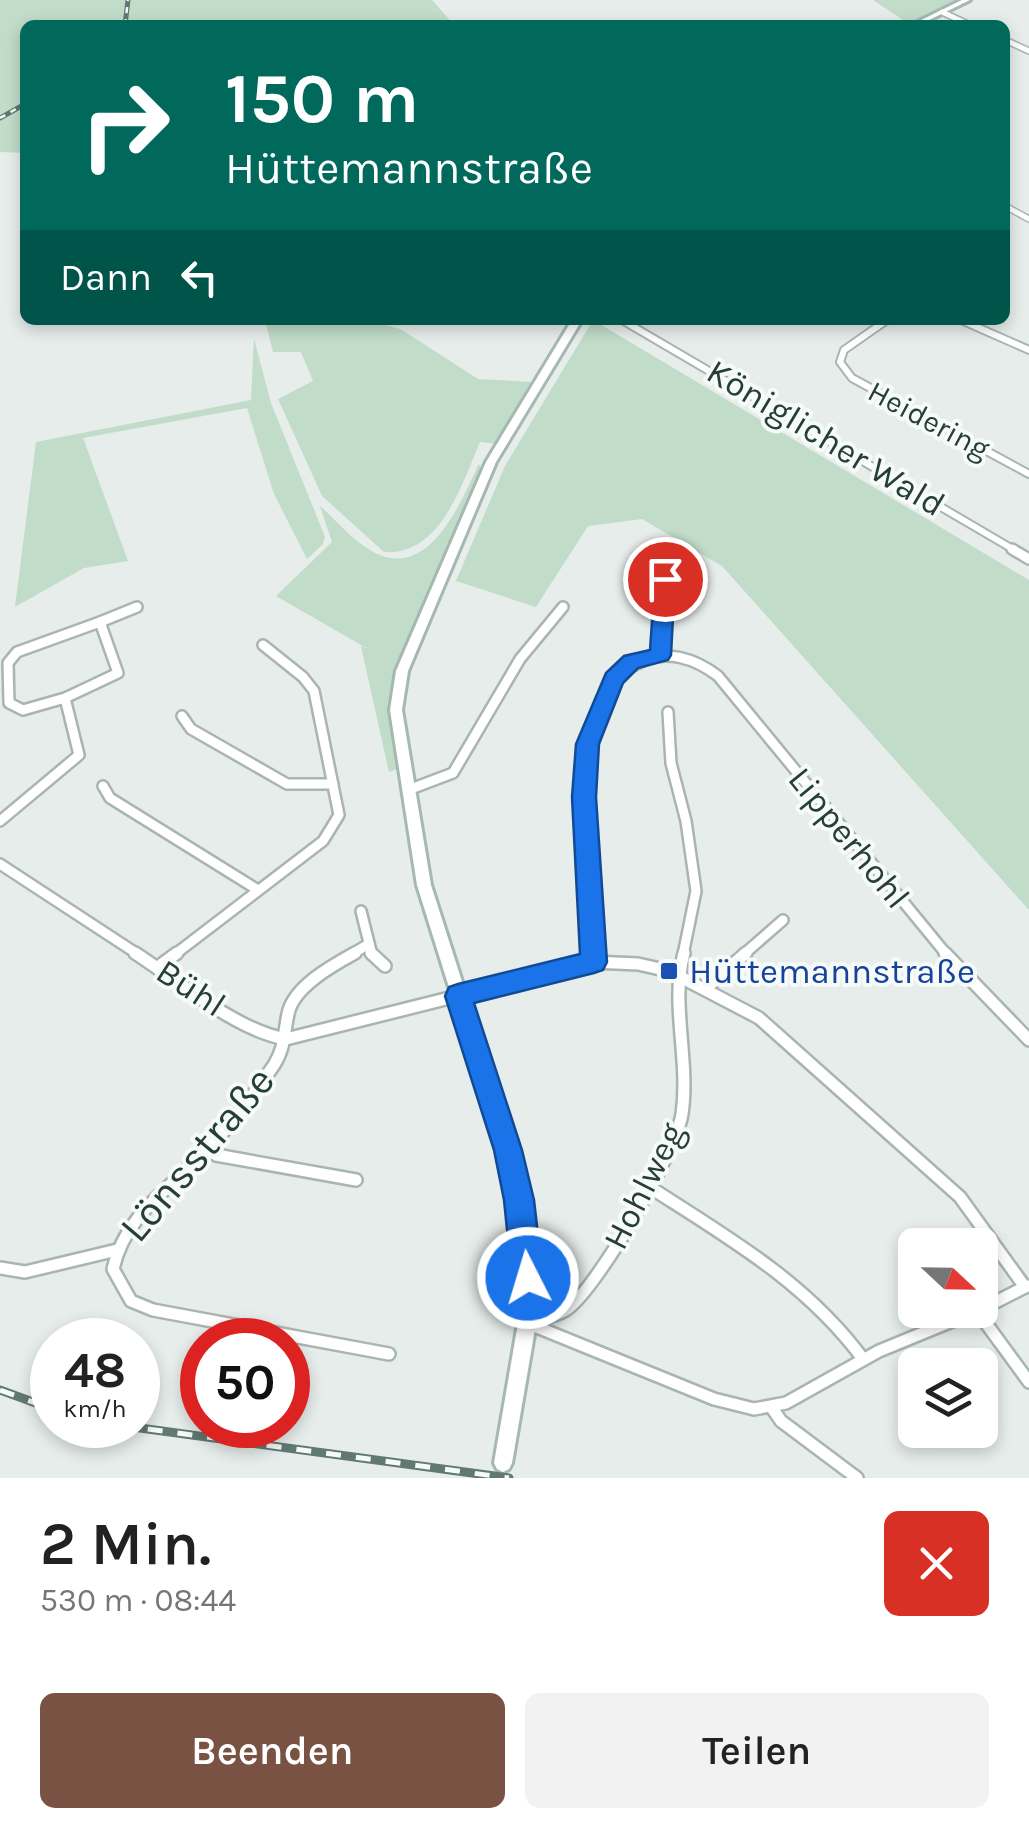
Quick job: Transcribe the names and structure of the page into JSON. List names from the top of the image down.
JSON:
{
  "streets": {
    "street": [
      "Heidering",
      "Königlicher Wald",
      "Lipperhohl",
      "Bühl",
      "Lönsstraße",
      "Hohlweg"
    ]
  },
  "crossings": [
    ["Bühl", "Lönsstraße"]
  ],
  "places": {
    "transit": ["Hüttemannstraße"]
  },
  "north": "right",
  "page": {
    "turn": ["150 m", "Hüttemannstraße"],
    "then": "Dann",
    "speed": "48 km/h",
    "limit": "50",
    "heading": ["2 Min.", "530 m · 08:44"],
    "buttons": ["Beenden", "Teilen"]
  }
}
